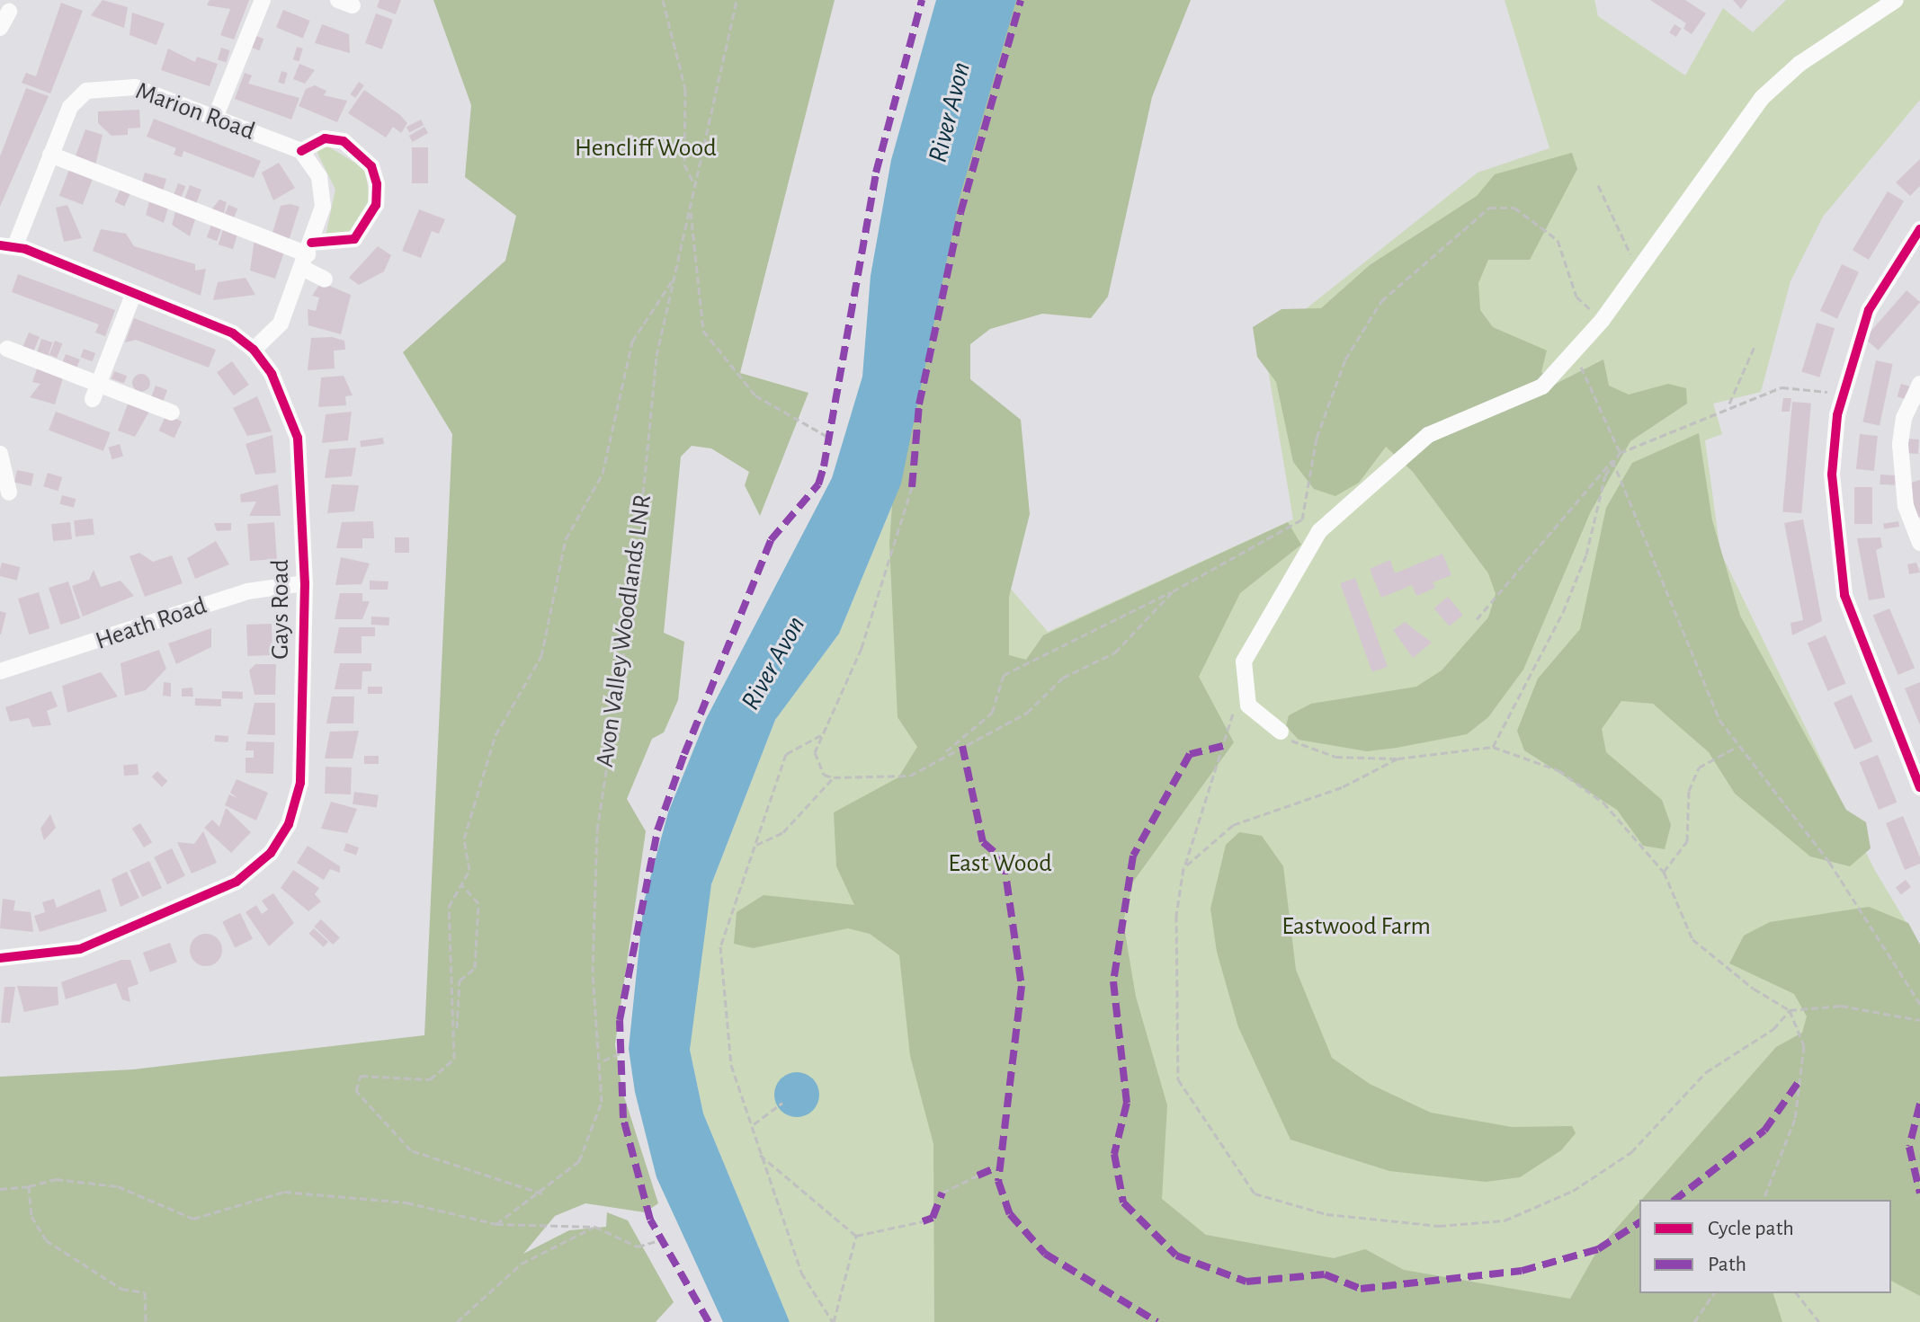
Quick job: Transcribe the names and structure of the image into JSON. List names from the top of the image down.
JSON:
{
  "streets": {
    "street": ["Marion Road", "Gays Road", "Heath Road"],
    "path": ["Avon Valley Woodlands LNR"]
  },
  "crossings": [
    ["Marion Road", "Gays Road"],
    ["Gays Road", "Heath Road"]
  ],
  "water": ["River Avon"],
  "parks": ["Hencliff Wood", "East Wood", "Eastwood Farm"],
  "legend": ["Cycle path", "Path"]
}
